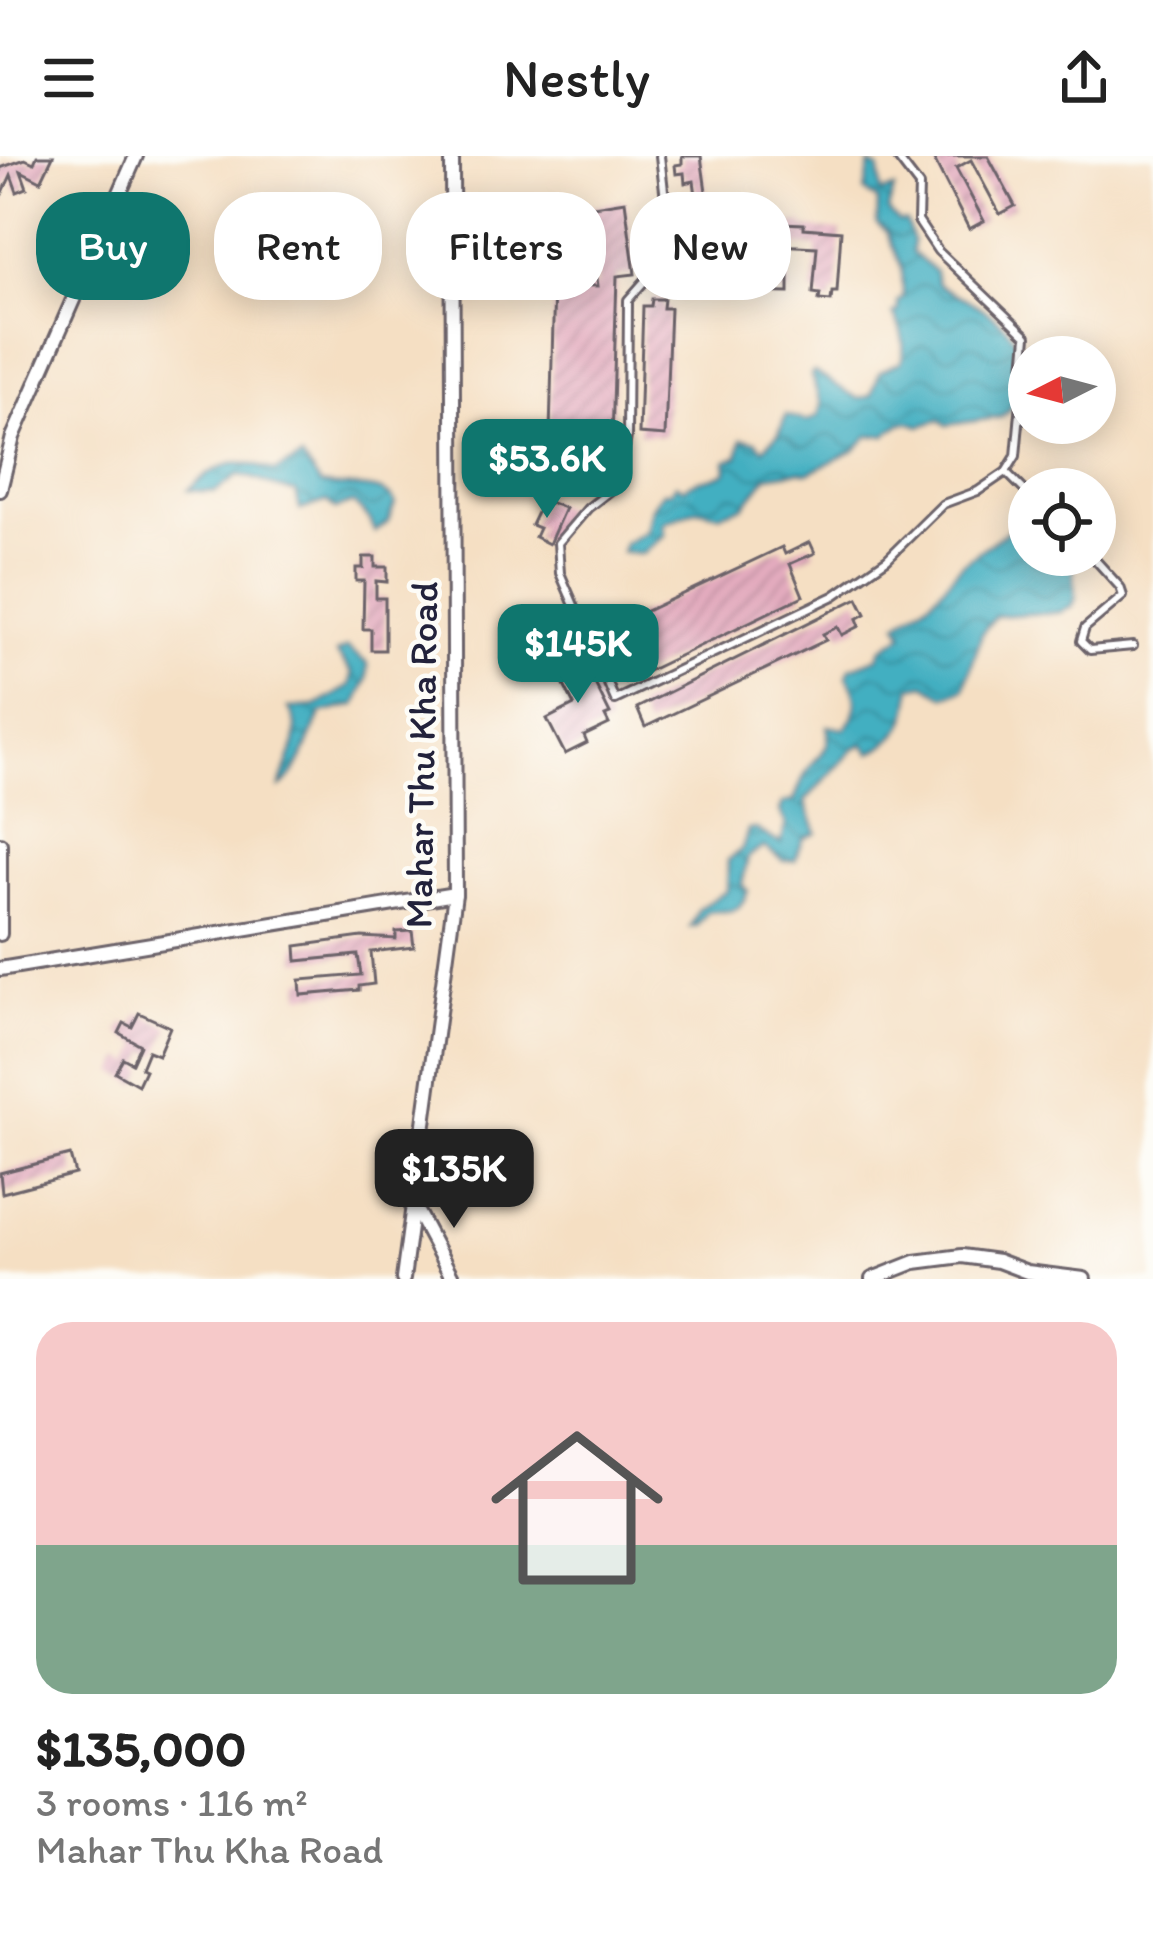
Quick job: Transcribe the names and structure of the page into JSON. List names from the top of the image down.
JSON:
{
  "streets": {
    "street": ["Mahar Thu Kha Road"]
  },
  "north": "left",
  "page": {
    "header": "Nestly",
    "chip": [
      "Buy",
      "Rent",
      "Filters",
      "New"
    ],
    "price": ["$53.6K", "$145K", "$135K"],
    "list": [
      {
        "name": "$135,000",
        "note": "3 rooms · 116 m² · Mahar Thu Kha Road"
      }
    ]
  }
}
